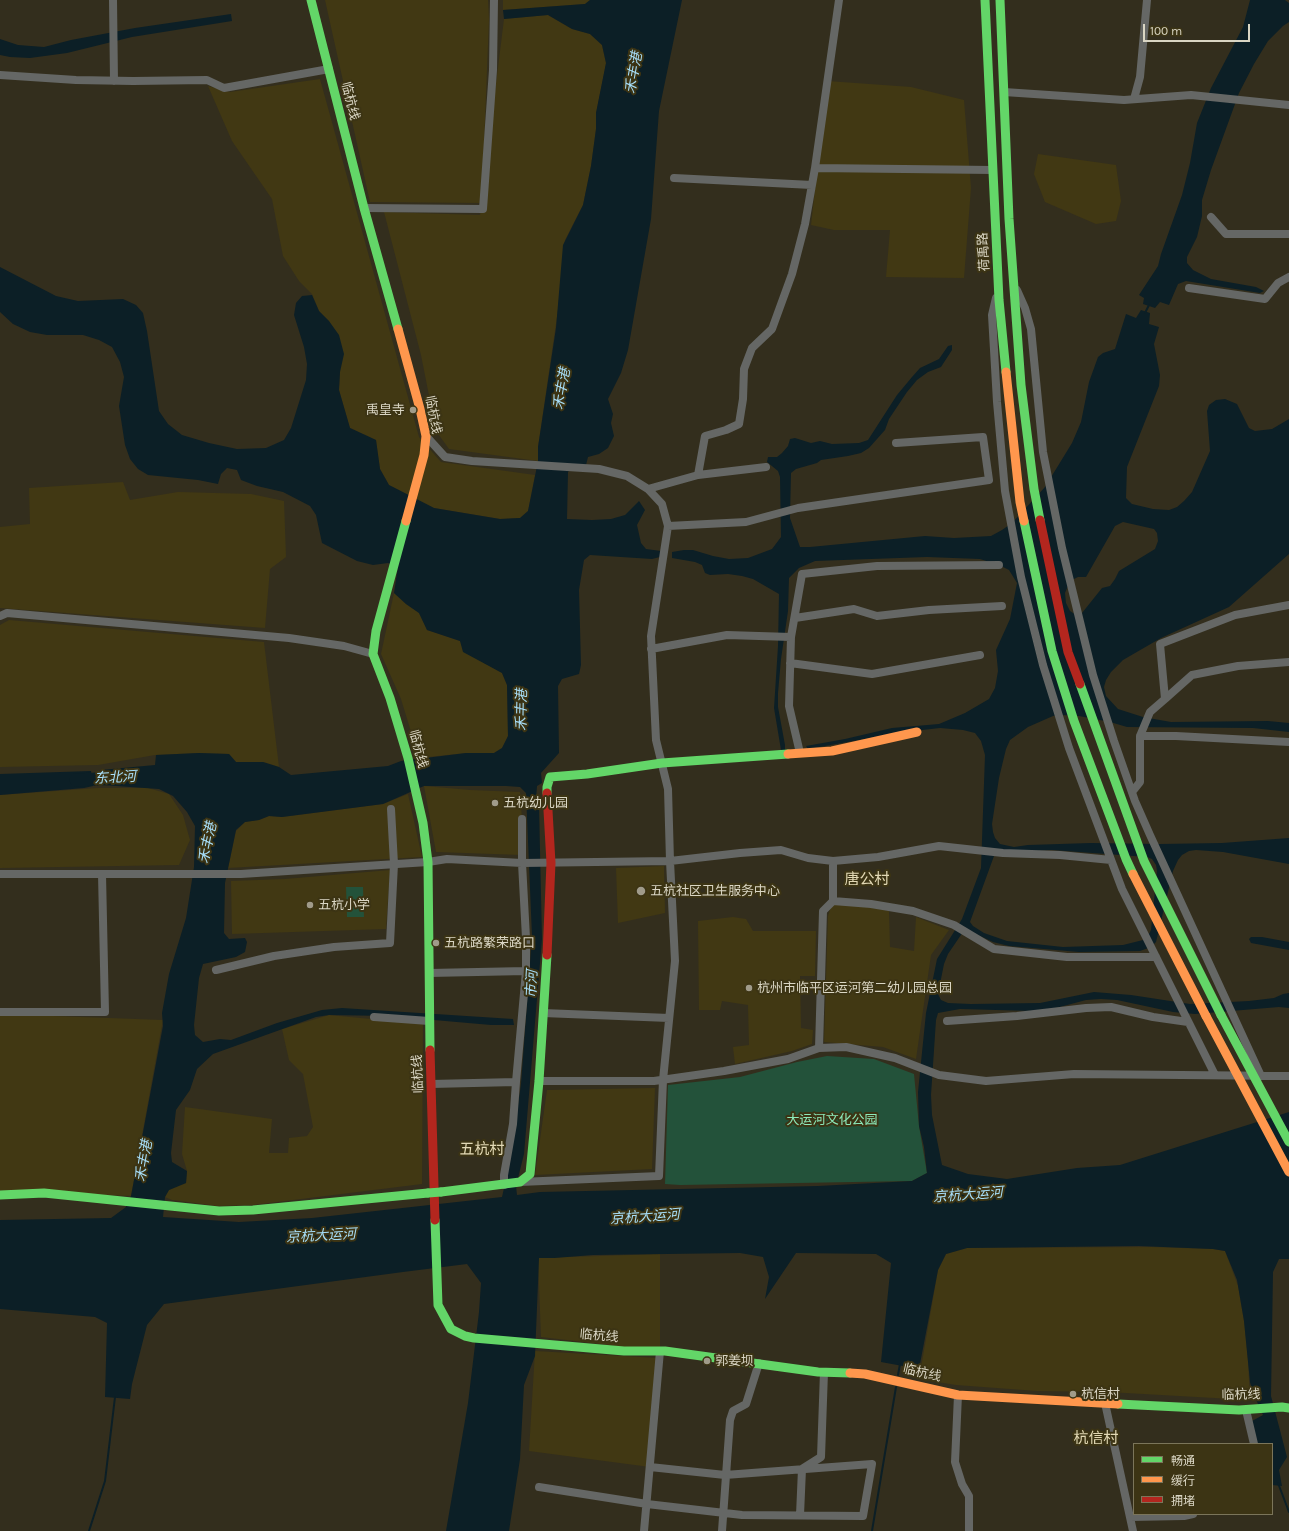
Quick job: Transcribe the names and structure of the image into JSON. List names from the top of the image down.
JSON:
{
  "streets": {
    "street": ["临杭线", "荷禹路"]
  },
  "districts": ["唐公村", "五杭村", "杭信村"],
  "water": [
    "禾丰港",
    "东北河",
    "市河",
    "京杭大运河"
  ],
  "parks": ["大运河文化公园"],
  "places": [
    "禹皇寺",
    "五杭幼儿园",
    "五杭社区卫生服务中心",
    "五杭小学",
    "五杭路繁荣路口",
    "杭州市临平区运河第二幼儿园总园",
    "郭姜坝",
    "杭信村"
  ],
  "legend": ["畅通", "缓行", "拥堵"],
  "scale_bar": "100 m"
}
